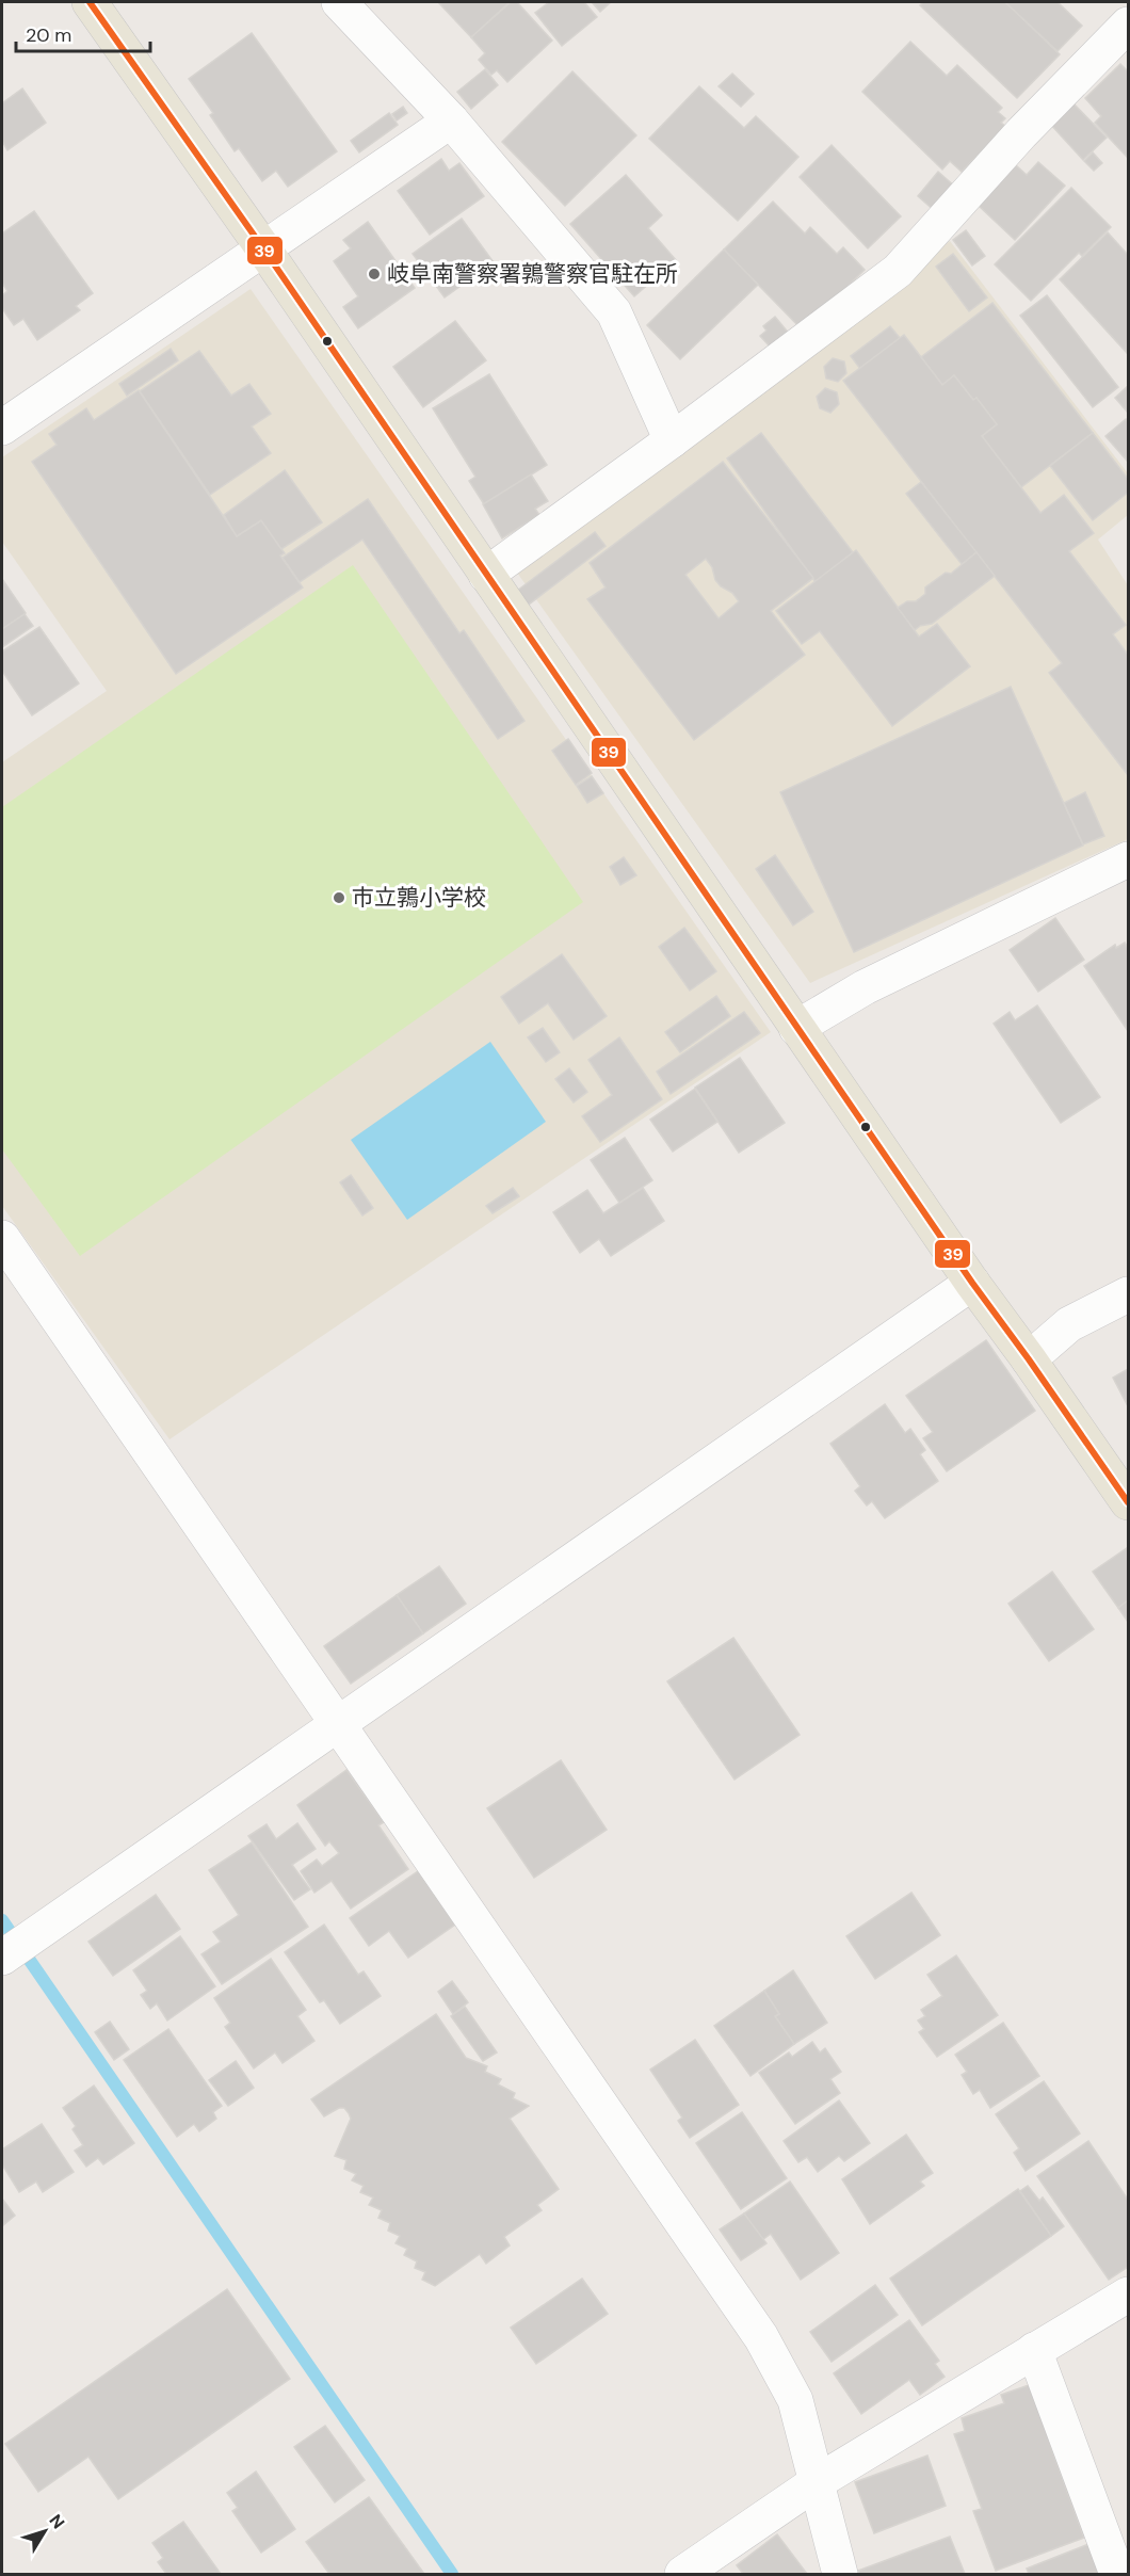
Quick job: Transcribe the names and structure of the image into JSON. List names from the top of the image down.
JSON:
{
  "places": ["岐阜南警察署鶉警察官駐在所", "市立鶉小学校"],
  "lines": ["transit line 39"],
  "scale_bar": "20 m",
  "north": "top right"
}
